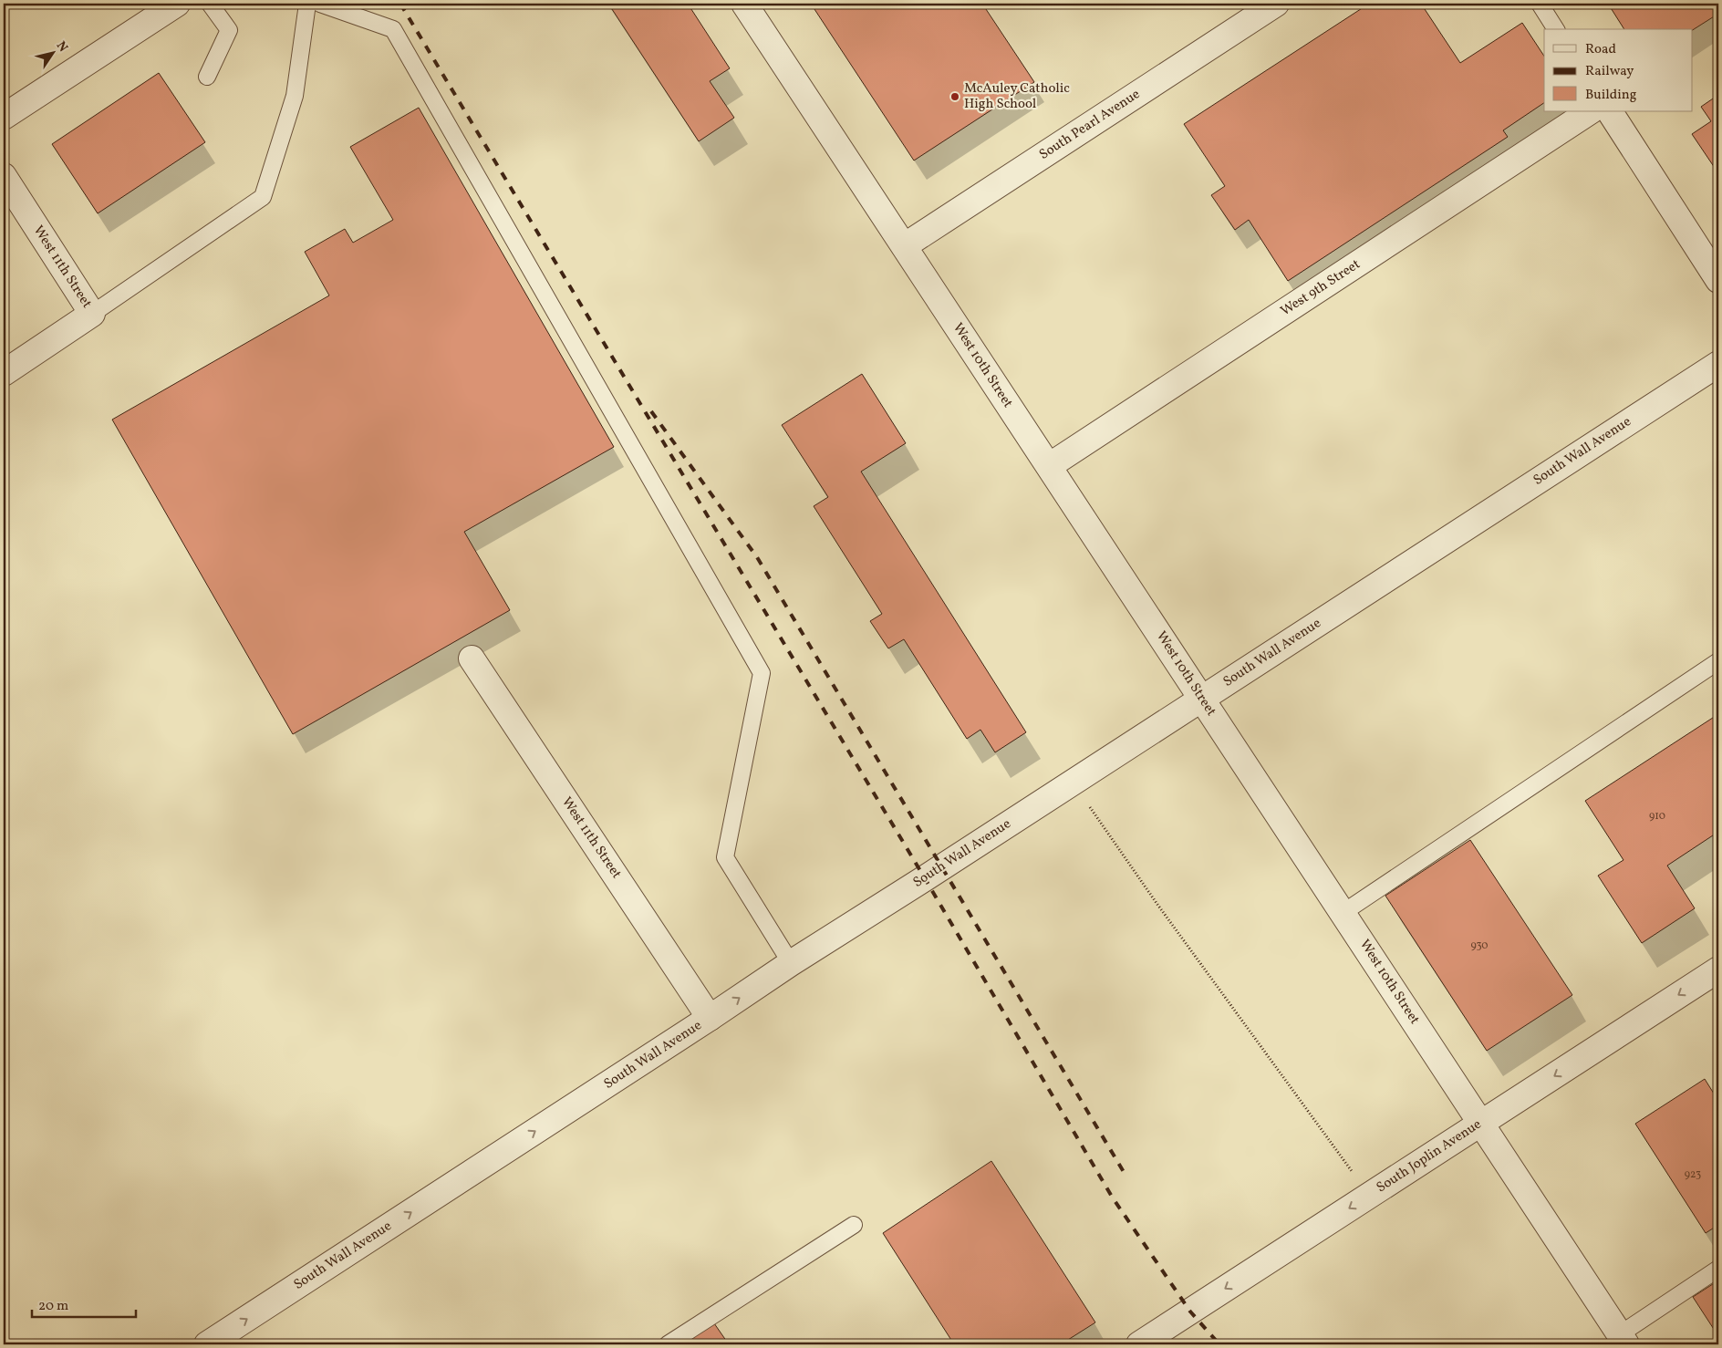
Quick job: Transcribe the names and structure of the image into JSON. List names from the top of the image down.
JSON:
{
  "streets": {
    "street": [
      "South Pearl Avenue",
      "West 11th Street",
      "West 9th Street",
      "West 10th Street",
      "South Wall Avenue",
      "South Joplin Avenue"
    ]
  },
  "crossings": [
    ["South Pearl Avenue", "West 10th Street"],
    ["West 11th Street", "South Wall Avenue"],
    ["West 9th Street", "West 10th Street"],
    ["West 10th Street", "South Wall Avenue"],
    ["West 10th Street", "South Joplin Avenue"]
  ],
  "one_way": ["South Wall Avenue", "South Joplin Avenue"],
  "places": ["McAuley Catholic High School"],
  "house_numbers": ["910", "930", "923"],
  "legend": ["Road", "Railway", "Building"],
  "scale_bar": "20 m",
  "north": "top right"
}
